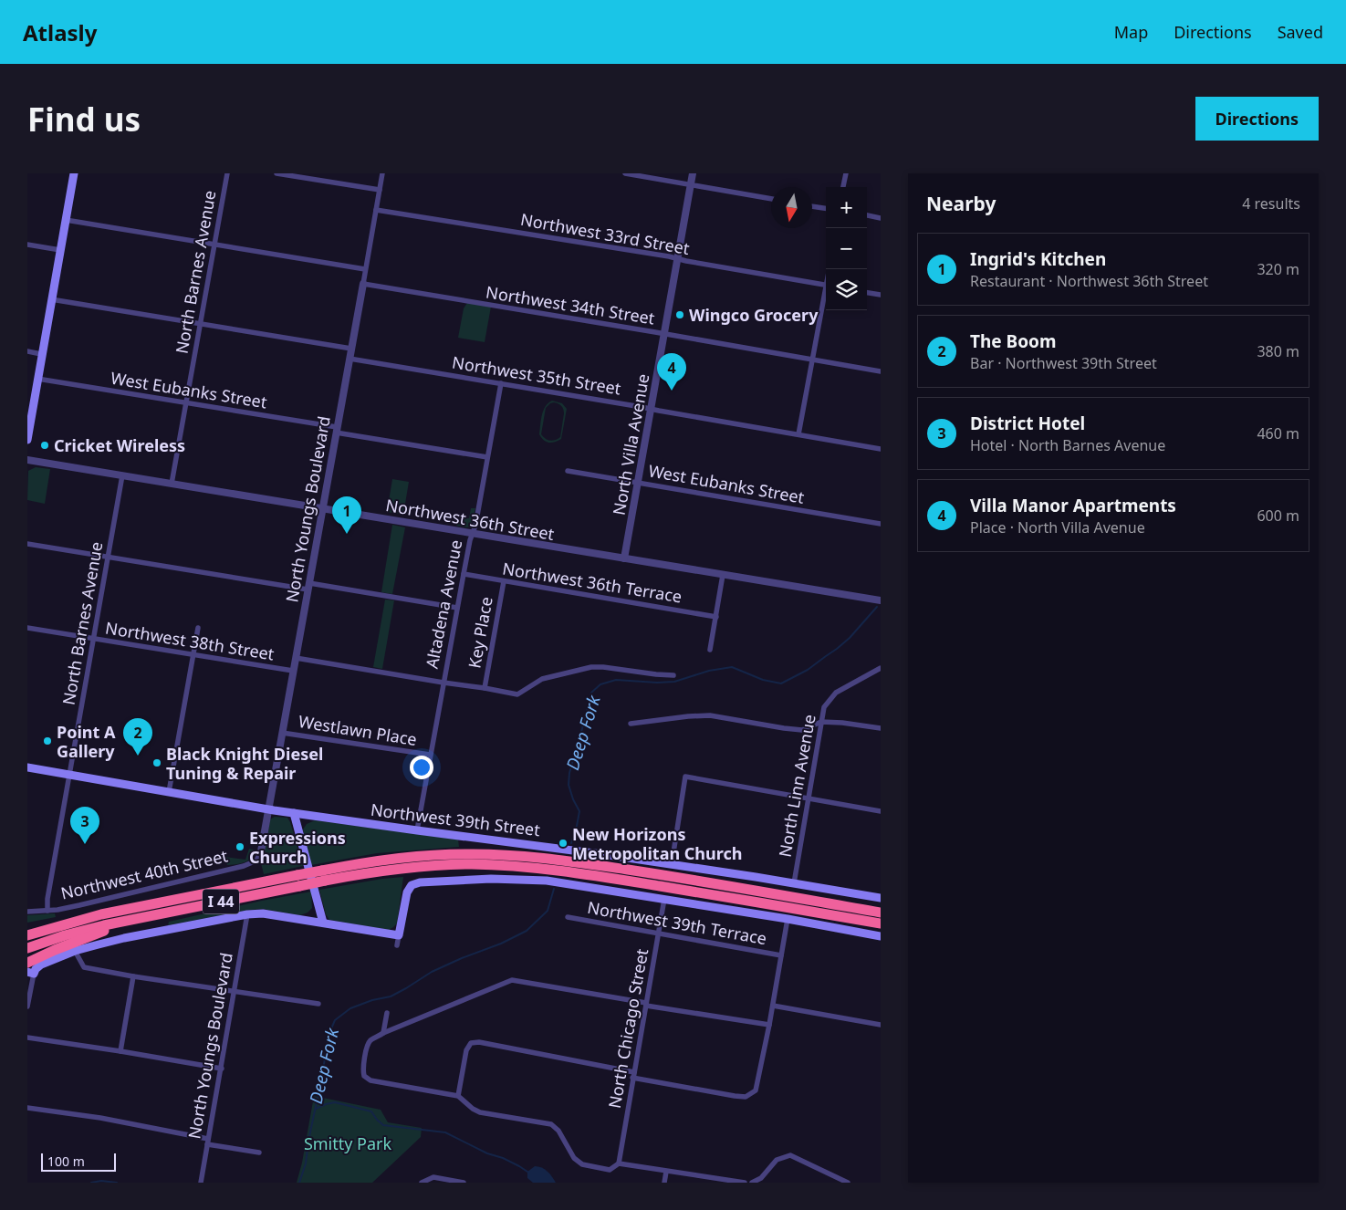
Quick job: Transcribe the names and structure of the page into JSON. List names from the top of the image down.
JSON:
{
  "streets": {
    "highway": ["I 44"],
    "main road": ["Northwest 39th Street"],
    "street": [
      "Northwest 33rd Street",
      "North Barnes Avenue",
      "Northwest 34th Street",
      "Northwest 35th Street",
      "West Eubanks Street",
      "North Villa Avenue",
      "North Youngs Boulevard",
      "Northwest 36th Street",
      "Northwest 36th Terrace",
      "Altadena Avenue",
      "Key Place",
      "Northwest 38th Street",
      "Westlawn Place",
      "North Linn Avenue",
      "Northwest 40th Street",
      "Northwest 39th Terrace",
      "North Chicago Street"
    ]
  },
  "crossings": [
    ["Northwest 33rd Street", "North Villa Avenue"],
    ["Northwest 33rd Street", "North Youngs Boulevard"],
    ["North Barnes Avenue", "West Eubanks Street"],
    ["North Barnes Avenue", "Northwest 36th Street"],
    ["North Barnes Avenue", "Northwest 38th Street"],
    ["North Barnes Avenue", "Northwest 39th Street"],
    ["North Barnes Avenue", "Northwest 40th Street"],
    ["Northwest 34th Street", "North Villa Avenue"],
    ["Northwest 34th Street", "North Youngs Boulevard"],
    ["Northwest 35th Street", "North Villa Avenue"],
    ["Northwest 35th Street", "North Youngs Boulevard"],
    ["Northwest 35th Street", "Altadena Avenue"],
    ["West Eubanks Street", "North Villa Avenue"],
    ["West Eubanks Street", "North Youngs Boulevard"],
    ["West Eubanks Street", "Altadena Avenue"],
    ["North Villa Avenue", "Northwest 36th Street"],
    ["North Youngs Boulevard", "Northwest 36th Street"],
    ["North Youngs Boulevard", "Northwest 38th Street"],
    ["North Youngs Boulevard", "Westlawn Place"],
    ["North Youngs Boulevard", "Northwest 39th Street"],
    ["North Youngs Boulevard", "Northwest 40th Street"],
    ["Northwest 36th Street", "Altadena Avenue"],
    ["Northwest 36th Terrace", "Altadena Avenue"],
    ["Northwest 36th Terrace", "Key Place"],
    ["Altadena Avenue", "Northwest 38th Street"],
    ["Altadena Avenue", "Westlawn Place"],
    ["Altadena Avenue", "Northwest 39th Street"],
    ["Key Place", "Northwest 38th Street"],
    ["North Linn Avenue", "Northwest 39th Street"],
    ["Northwest 39th Terrace", "North Chicago Street"]
  ],
  "water": ["Deep Fork"],
  "parks": ["Smitty Park"],
  "places": [
    "Wingco Grocery",
    "Cricket Wireless",
    "Point A Gallery",
    "Black Knight Diesel Tuning & Repair",
    "New Horizons Metropolitan Church",
    "Expressions Church"
  ],
  "scale_bar": "100 m",
  "north": "bottom",
  "page": {
    "header": "Atlasly",
    "nav": ["Map", "Directions", "Saved"],
    "buttons": "Directions",
    "title": "Find us",
    "heading": ["Nearby", "4 results"],
    "map_buttons": ["+", "−"],
    "list": [
      {
        "mark": "1",
        "name": "Ingrid's Kitchen",
        "note": "Restaurant · Northwest 36th Street",
        "value": "320 m"
      },
      {
        "mark": "2",
        "name": "The Boom",
        "note": "Bar · Northwest 39th Street",
        "value": "380 m"
      },
      {
        "mark": "3",
        "name": "District Hotel",
        "note": "Hotel · North Barnes Avenue",
        "value": "460 m"
      },
      {
        "mark": "4",
        "name": "Villa Manor Apartments",
        "note": "Place · North Villa Avenue",
        "value": "600 m"
      }
    ],
    "pins": [
      "4",
      "1",
      "2",
      "3"
    ],
    "scale": "100 m"
  }
}
